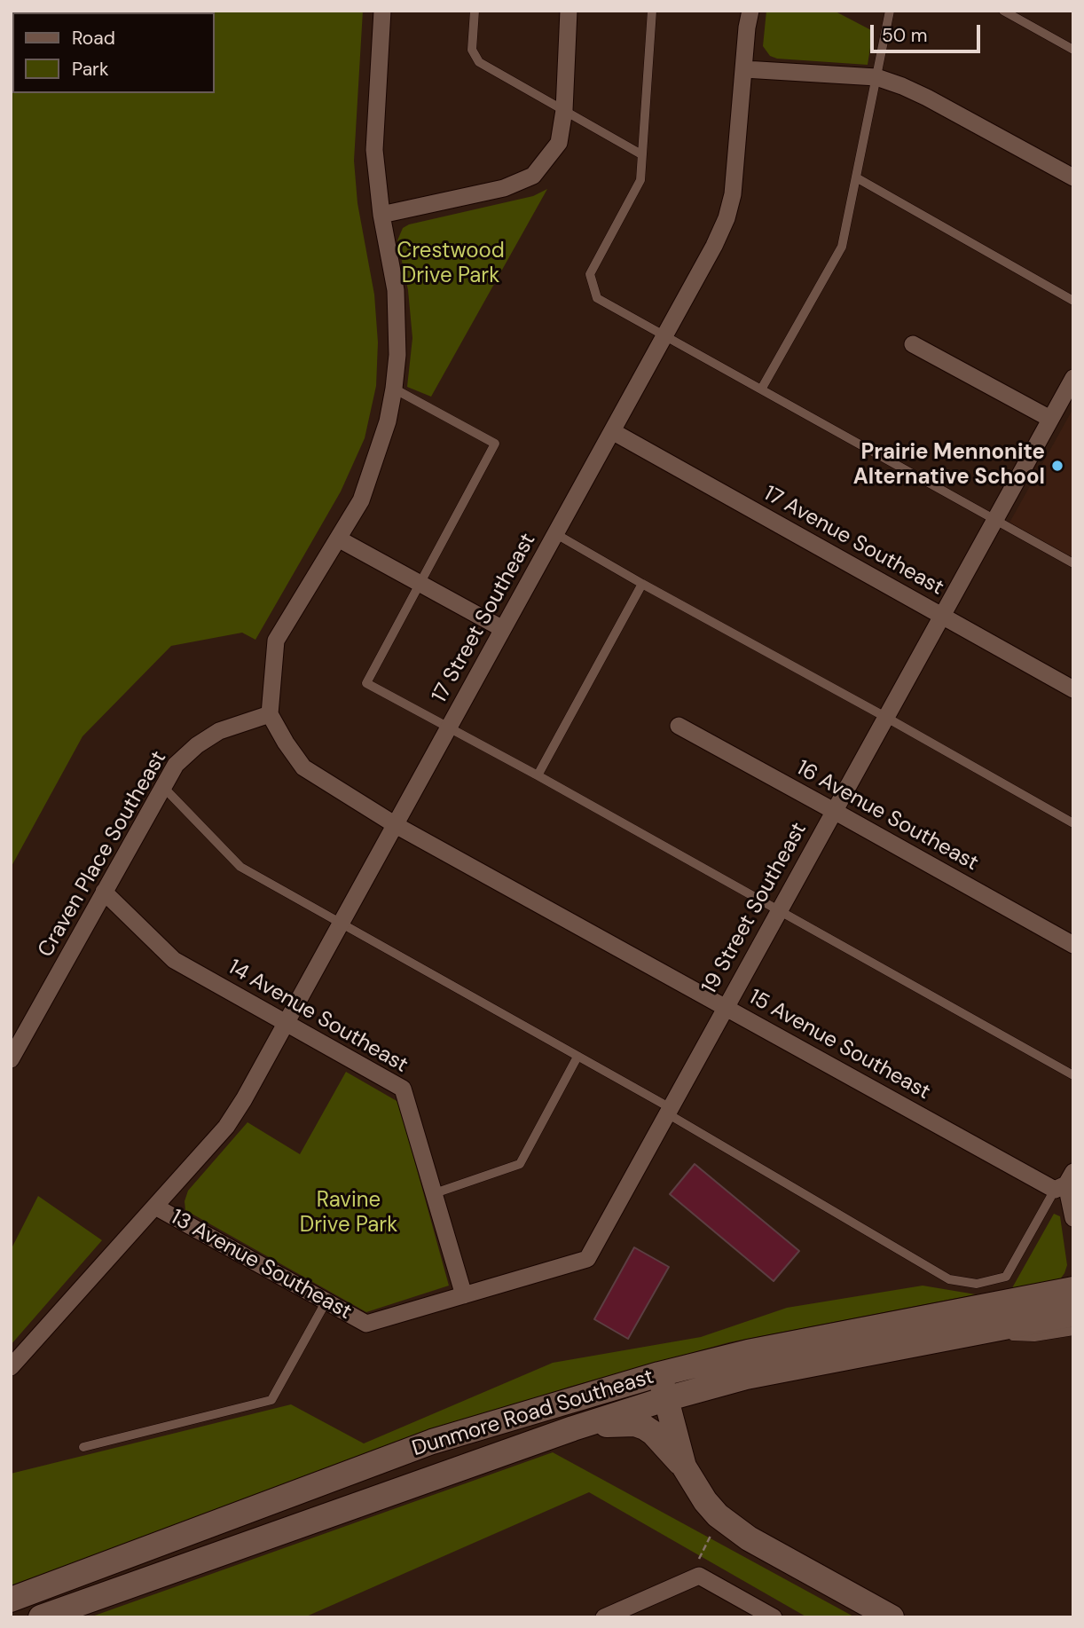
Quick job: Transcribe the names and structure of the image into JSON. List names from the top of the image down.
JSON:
{
  "streets": {
    "main road": ["Dunmore Road Southeast"],
    "street": [
      "17 Avenue Southeast",
      "17 Street Southeast",
      "16 Avenue Southeast",
      "Craven Place Southeast",
      "19 Street Southeast",
      "14 Avenue Southeast",
      "15 Avenue Southeast",
      "13 Avenue Southeast"
    ]
  },
  "crossings": [
    ["17 Avenue Southeast", "17 Street Southeast"],
    ["17 Avenue Southeast", "19 Street Southeast"],
    ["17 Street Southeast", "14 Avenue Southeast"],
    ["17 Street Southeast", "15 Avenue Southeast"],
    ["17 Street Southeast", "13 Avenue Southeast"],
    ["16 Avenue Southeast", "19 Street Southeast"],
    ["Craven Place Southeast", "14 Avenue Southeast"],
    ["Craven Place Southeast", "15 Avenue Southeast"],
    ["19 Street Southeast", "14 Avenue Southeast"],
    ["19 Street Southeast", "15 Avenue Southeast"],
    ["19 Street Southeast", "13 Avenue Southeast"]
  ],
  "parks": ["Crestwood Drive Park", "Ravine Drive Park"],
  "places": ["Prairie Mennonite Alternative School"],
  "legend": ["Road", "Park"],
  "scale_bar": "50 m"
}
